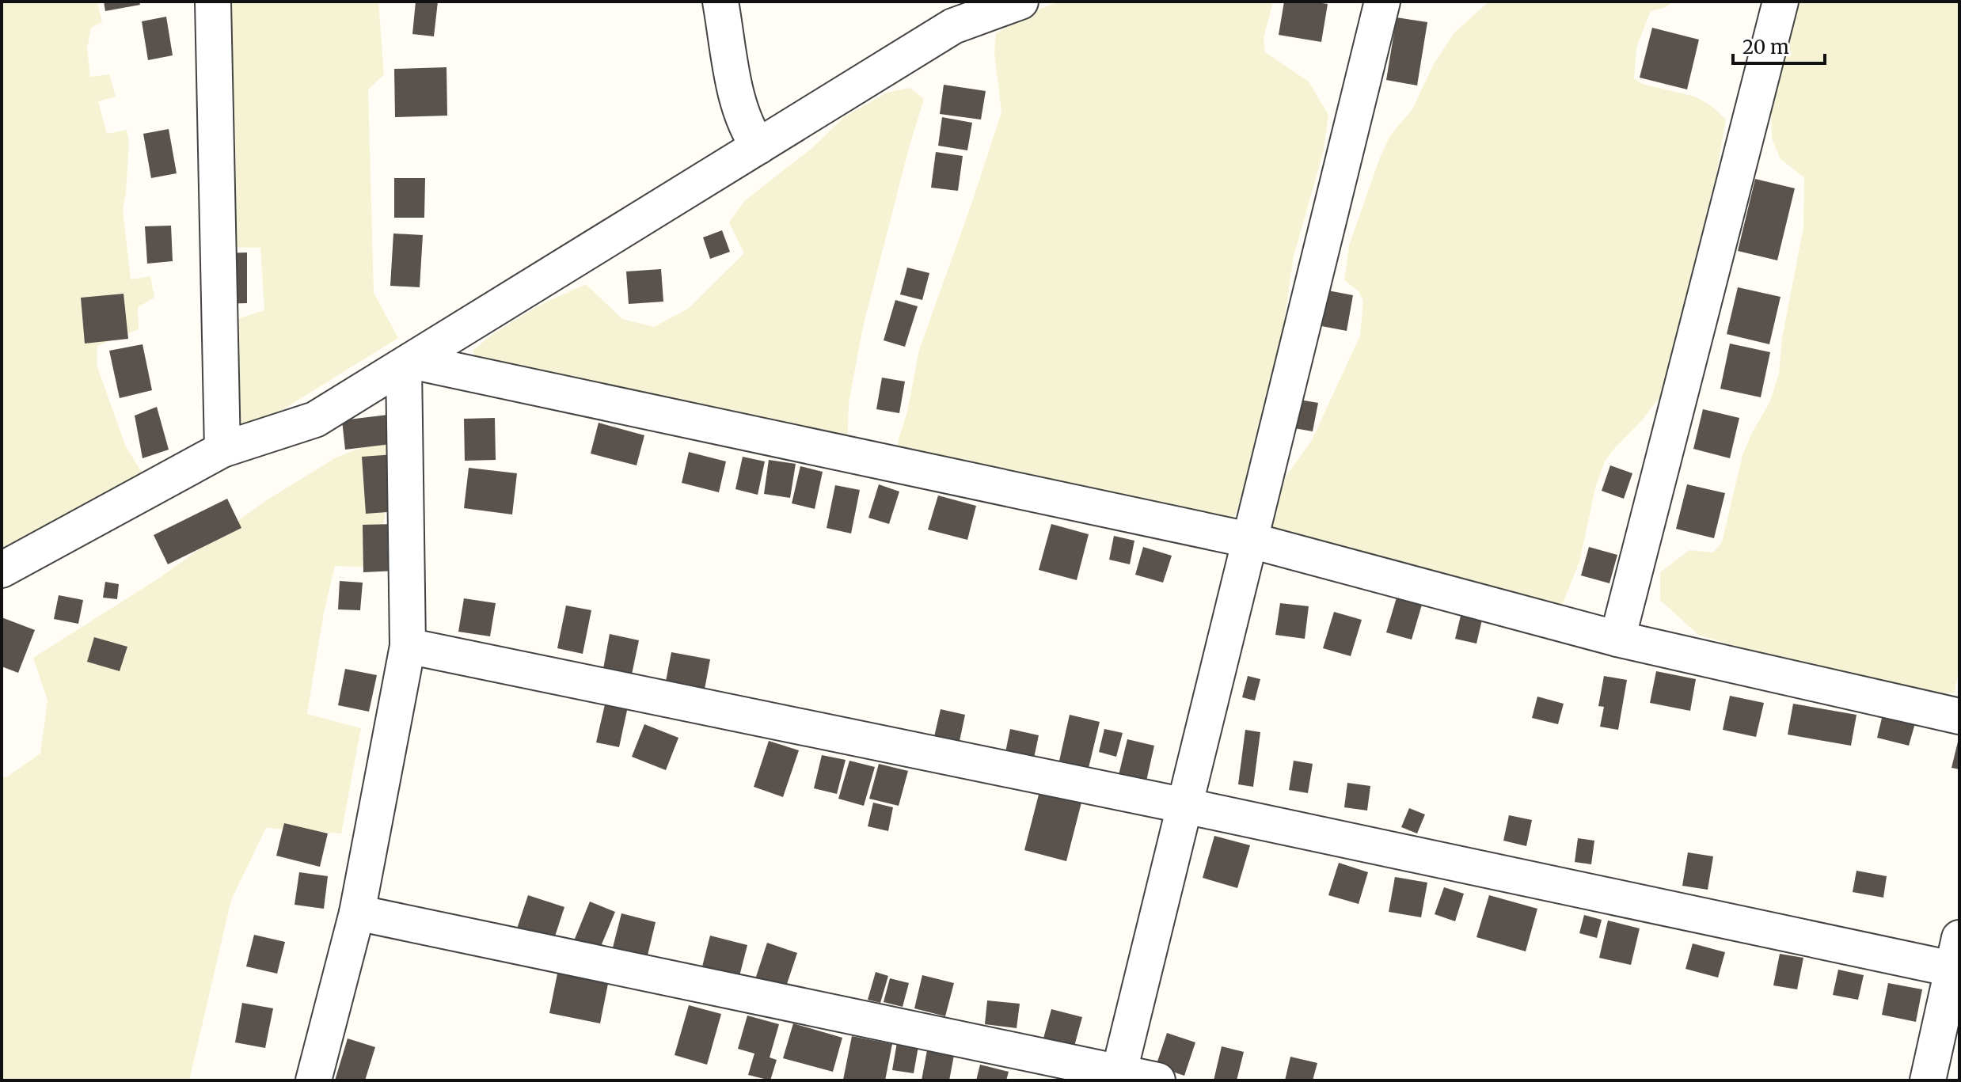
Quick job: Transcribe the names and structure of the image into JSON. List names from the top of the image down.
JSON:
{
  "scale_bar": "20 m"
}
